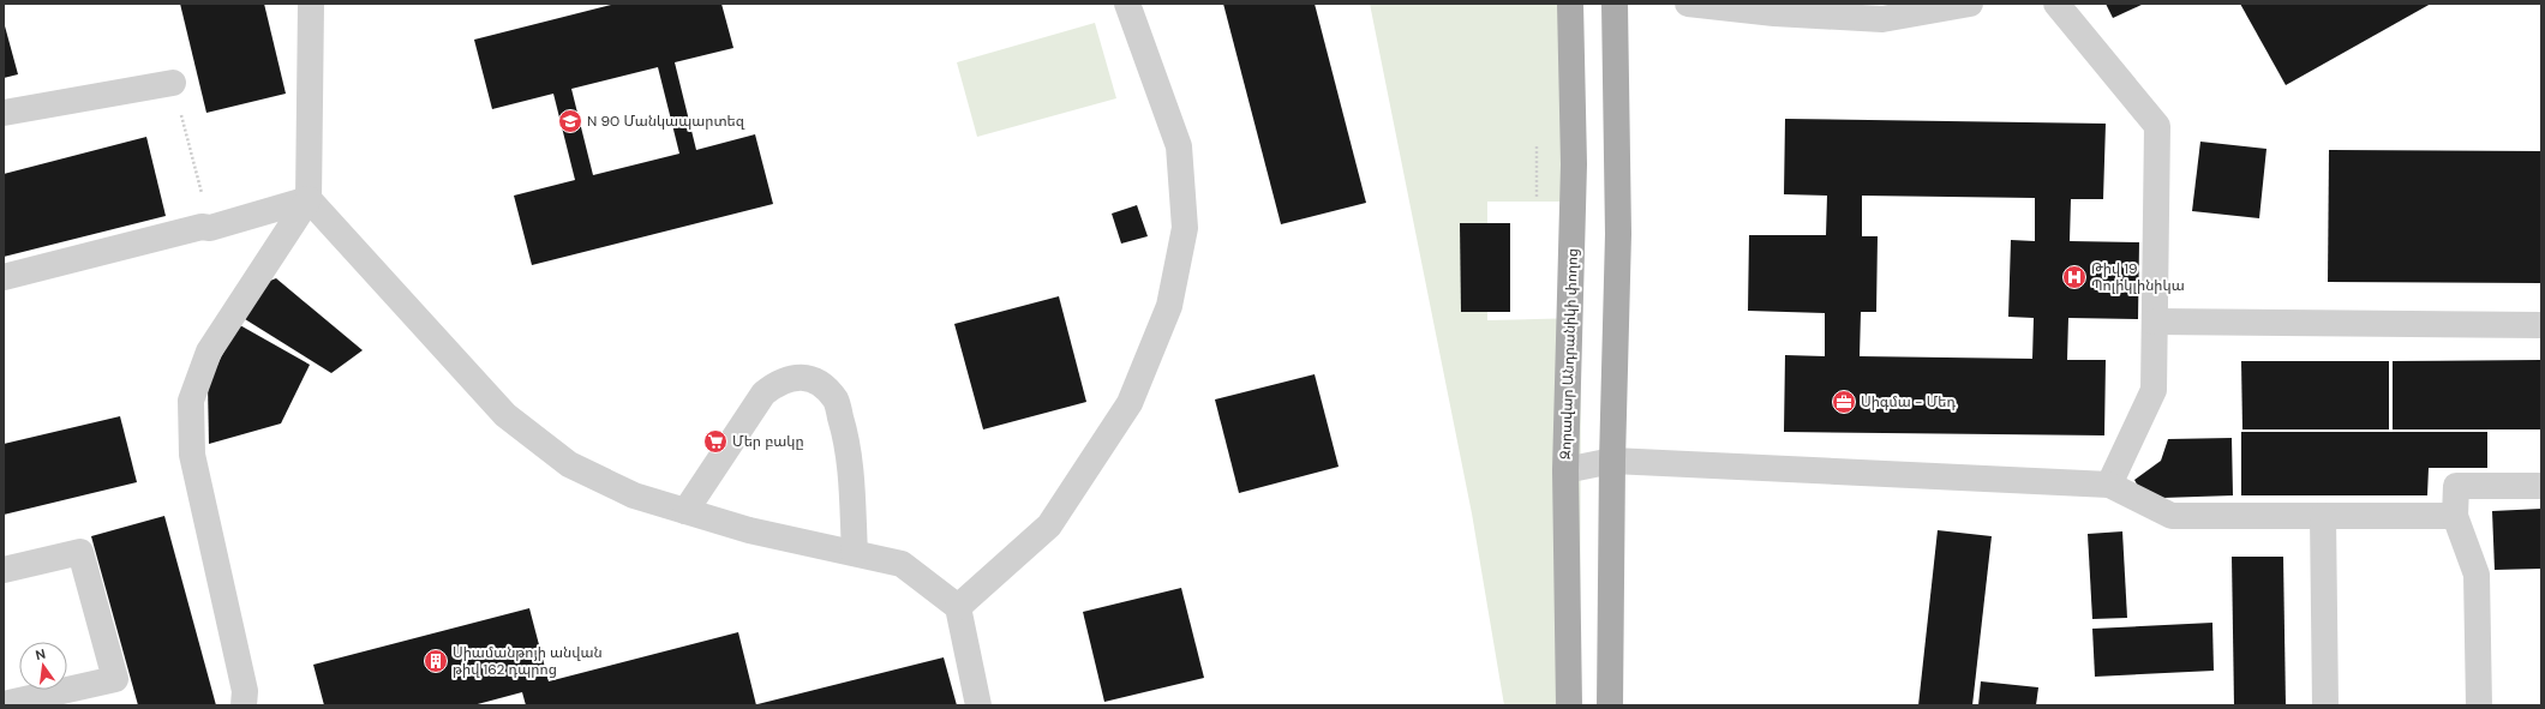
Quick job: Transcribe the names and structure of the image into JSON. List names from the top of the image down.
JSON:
{
  "streets": {
    "main road": ["Զորավար Անդրանիկի փողոց"]
  },
  "places": {
    "school or university": ["N 90 Մանկապարտեզ"],
    "hospital": ["Թիվ 19 Պոլիկլինիկա"],
    "office": ["Սիգմա - Մեդ"],
    "supermarket": ["Մեր բակը"],
    "building": ["Սիամանթոյի անվան թիվ 162 դպրոց"]
  },
  "north": "top"
}
